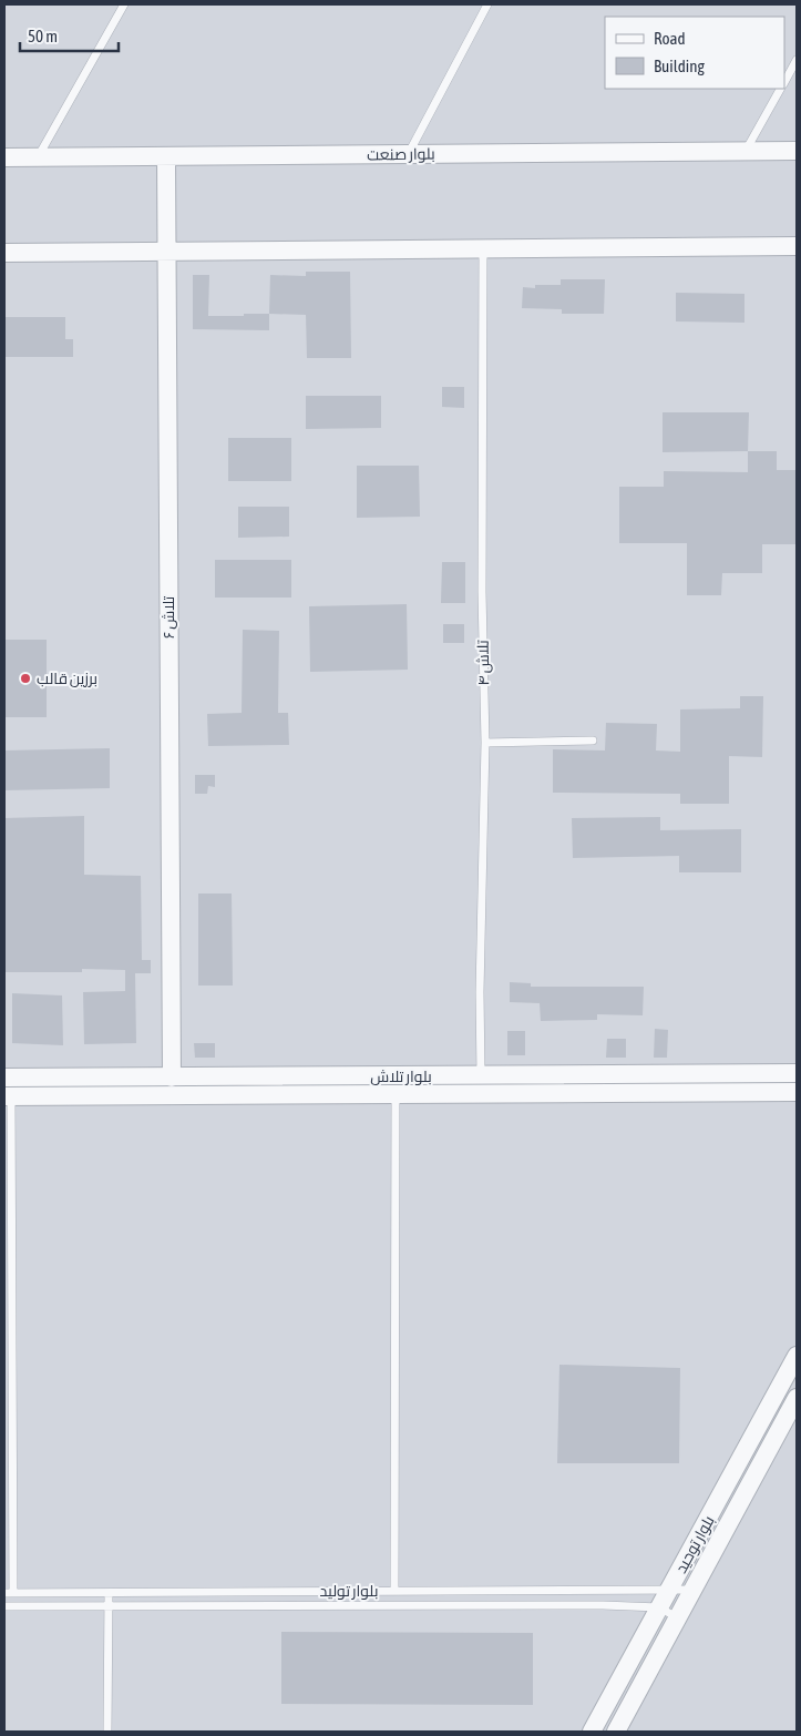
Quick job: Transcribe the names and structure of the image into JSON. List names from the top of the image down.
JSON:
{
  "streets": {
    "street": [
      "بلوار صنعت",
      "تلاش ۶",
      "بلوار تلاش",
      "بلوار توحید"
    ],
    "lane": ["تلاش ۴", "بلوار تولید"]
  },
  "crossings": [
    ["بلوار صنعت", "تلاش ۶"],
    ["تلاش ۶", "بلوار تلاش"],
    ["تلاش ۴", "بلوار تلاش"],
    ["بلوار توحید", "بلوار تولید"]
  ],
  "places": ["برزین قالب"],
  "legend": ["Road", "Building"],
  "scale_bar": "50 m"
}
